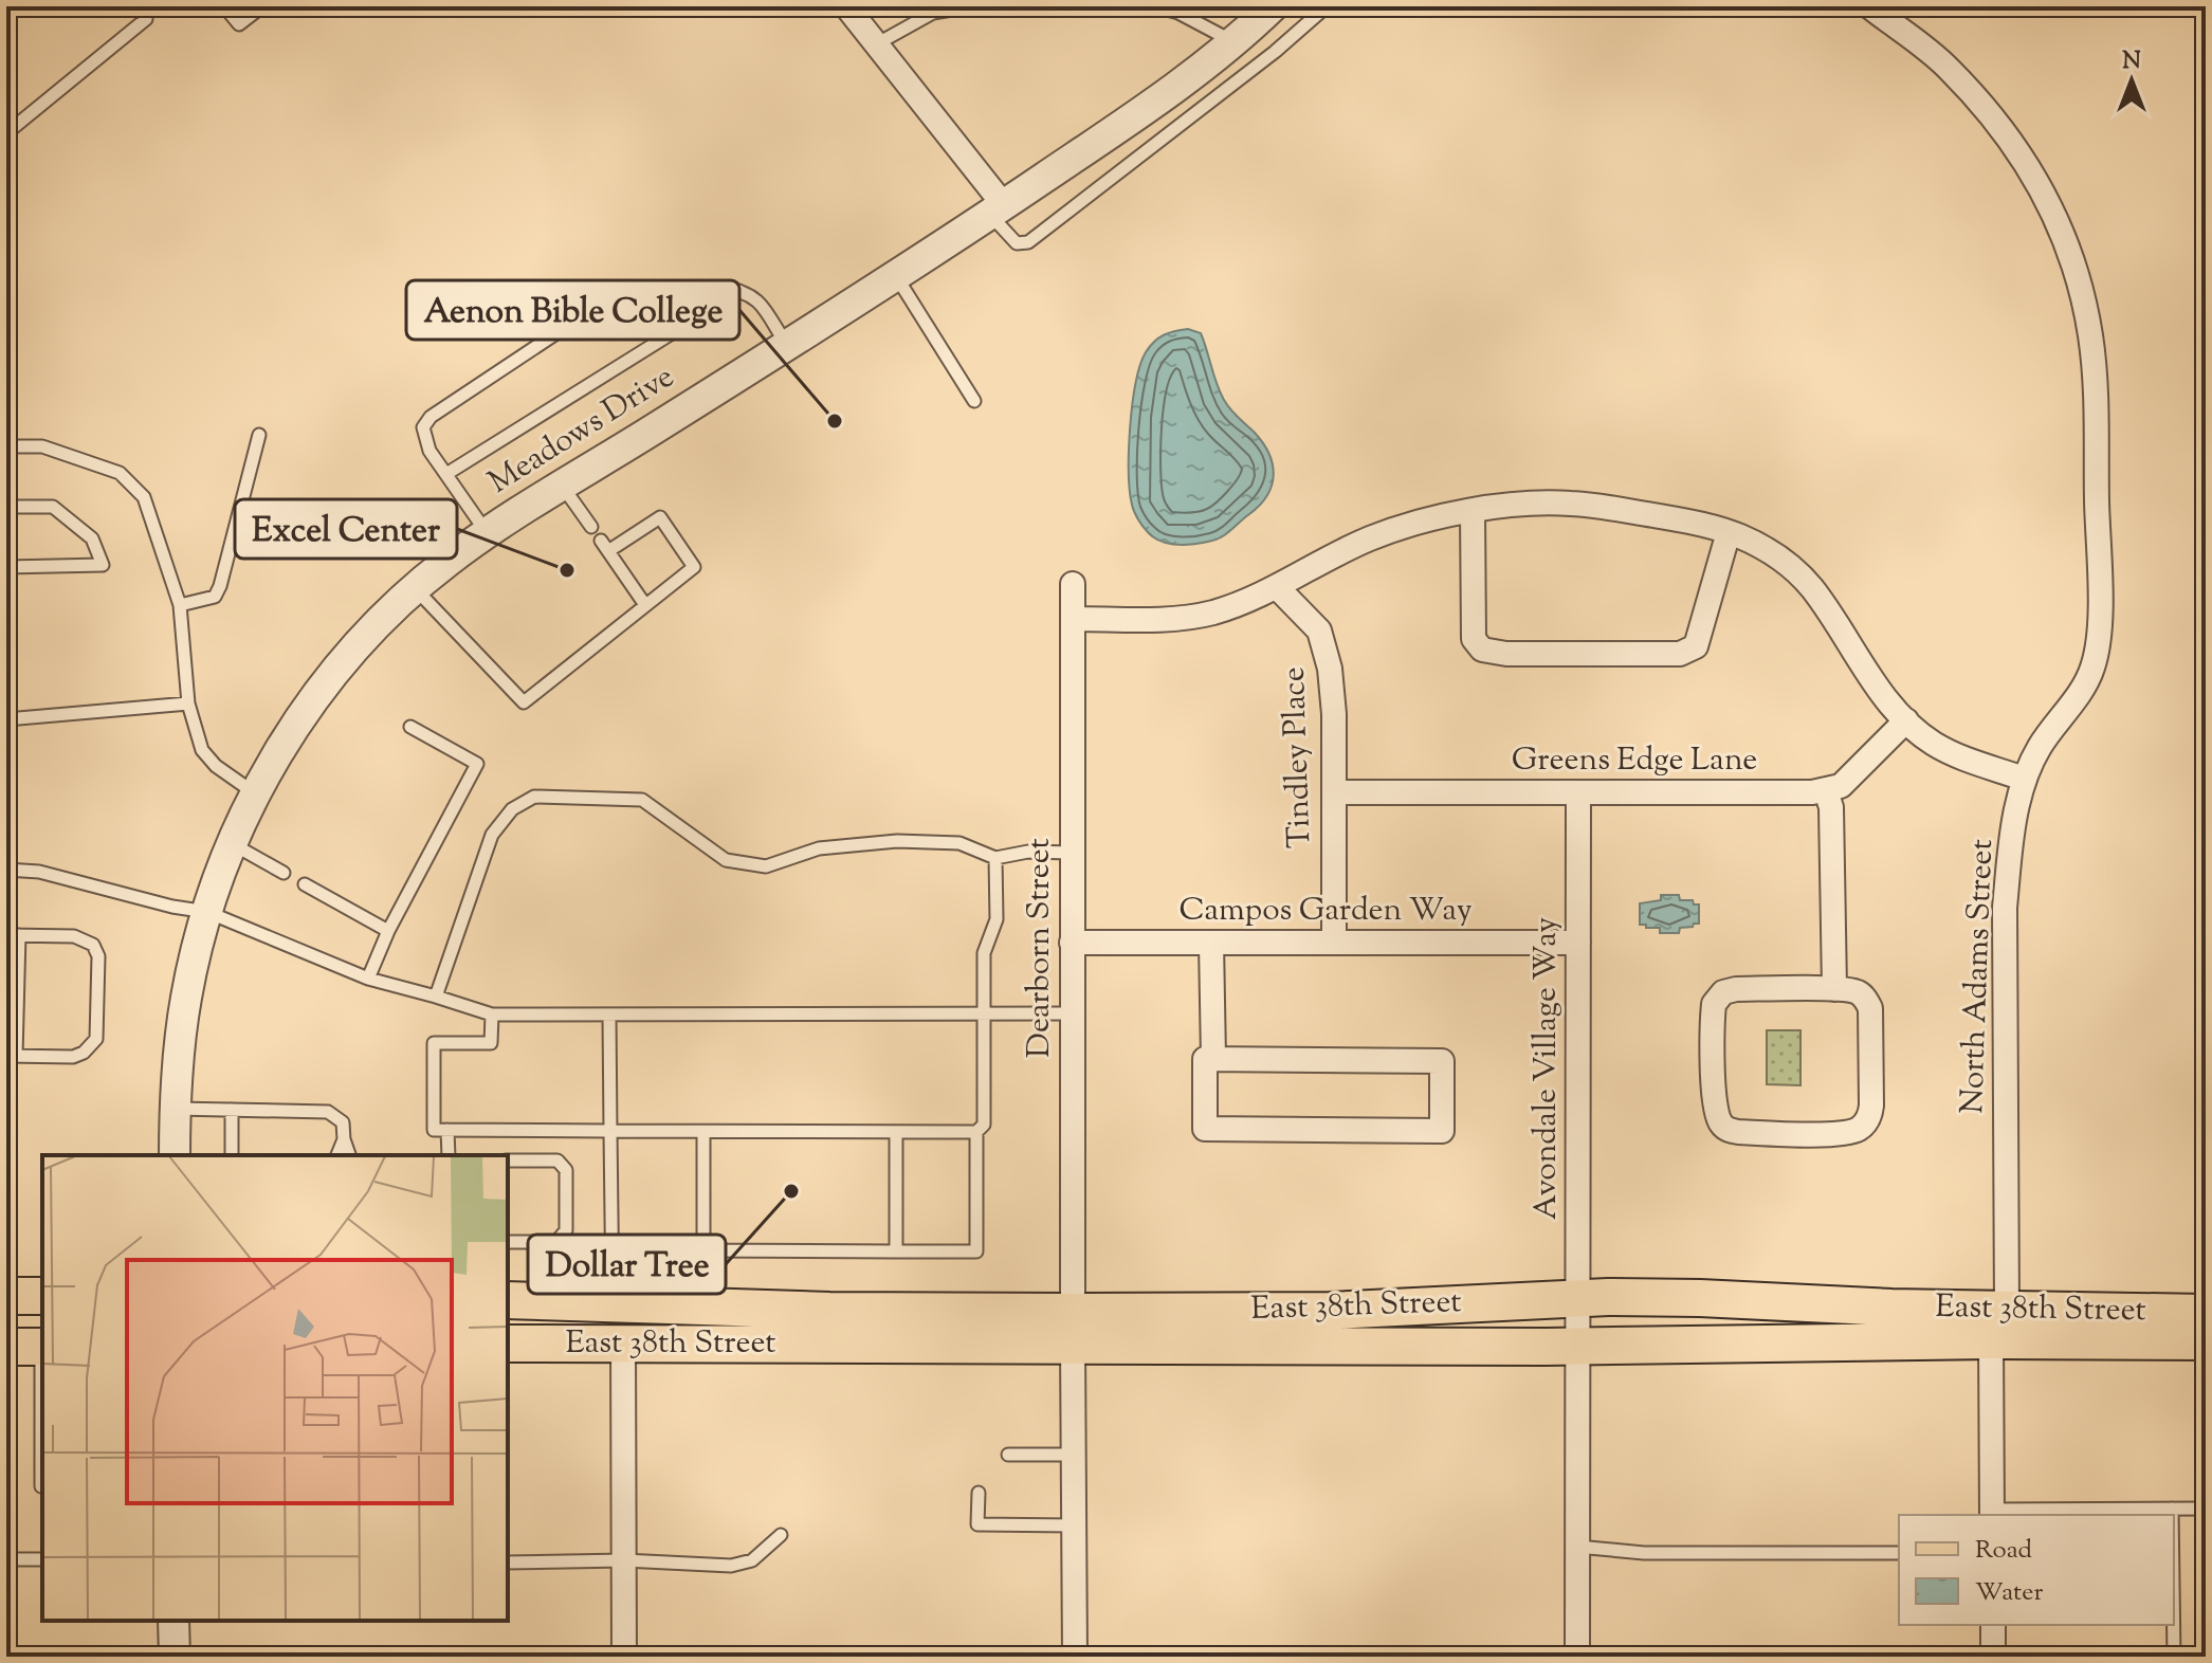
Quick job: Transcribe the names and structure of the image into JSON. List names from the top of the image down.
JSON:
{
  "streets": {
    "main road": ["East 38th Street"],
    "street": [
      "Meadows Drive",
      "Tindley Place",
      "Greens Edge Lane",
      "Campos Garden Way",
      "Dearborn Street",
      "North Adams Street",
      "Avondale Village Way"
    ]
  },
  "crossings": [
    ["Tindley Place", "Greens Edge Lane"],
    ["Tindley Place", "Campos Garden Way"],
    ["Greens Edge Lane", "Avondale Village Way"],
    ["Campos Garden Way", "Dearborn Street"],
    ["Campos Garden Way", "Avondale Village Way"],
    ["Dearborn Street", "East 38th Street"],
    ["North Adams Street", "East 38th Street"],
    ["Avondale Village Way", "East 38th Street"]
  ],
  "places": ["Aenon Bible College", "Excel Center", "Dollar Tree"],
  "legend": ["Road", "Water"],
  "north": "top"
}
